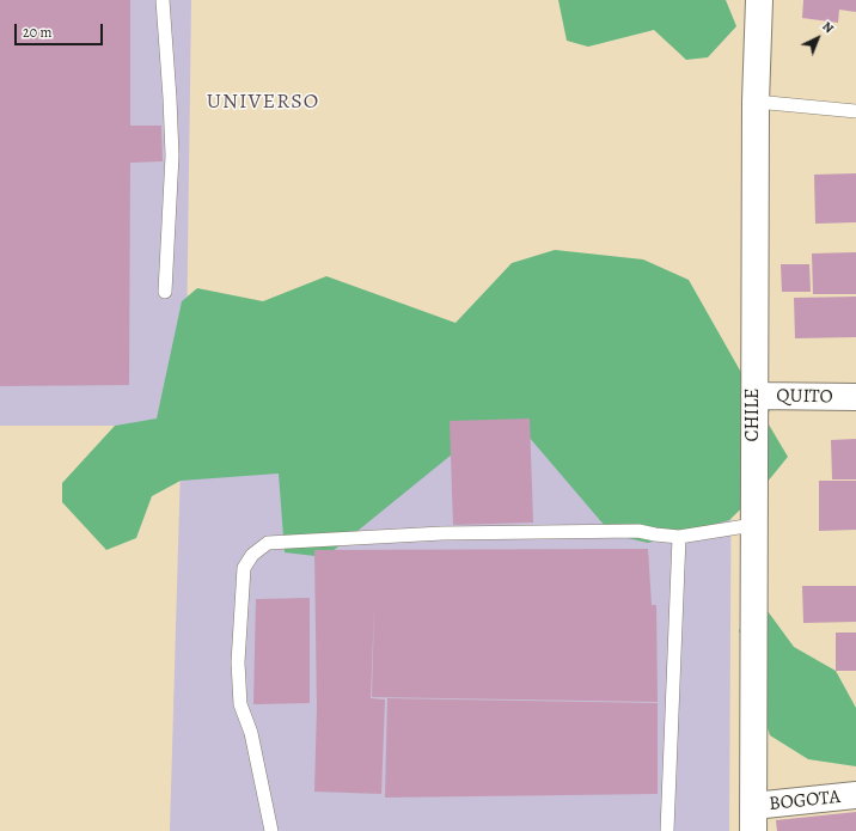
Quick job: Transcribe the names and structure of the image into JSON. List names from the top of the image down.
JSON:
{
  "streets": {
    "street": ["QUITO", "CHILE", "BOGOTA"]
  },
  "crossings": [
    ["QUITO", "CHILE"],
    ["CHILE", "BOGOTA"]
  ],
  "districts": ["UNIVERSO"],
  "scale_bar": "20 m",
  "north": "top right"
}
